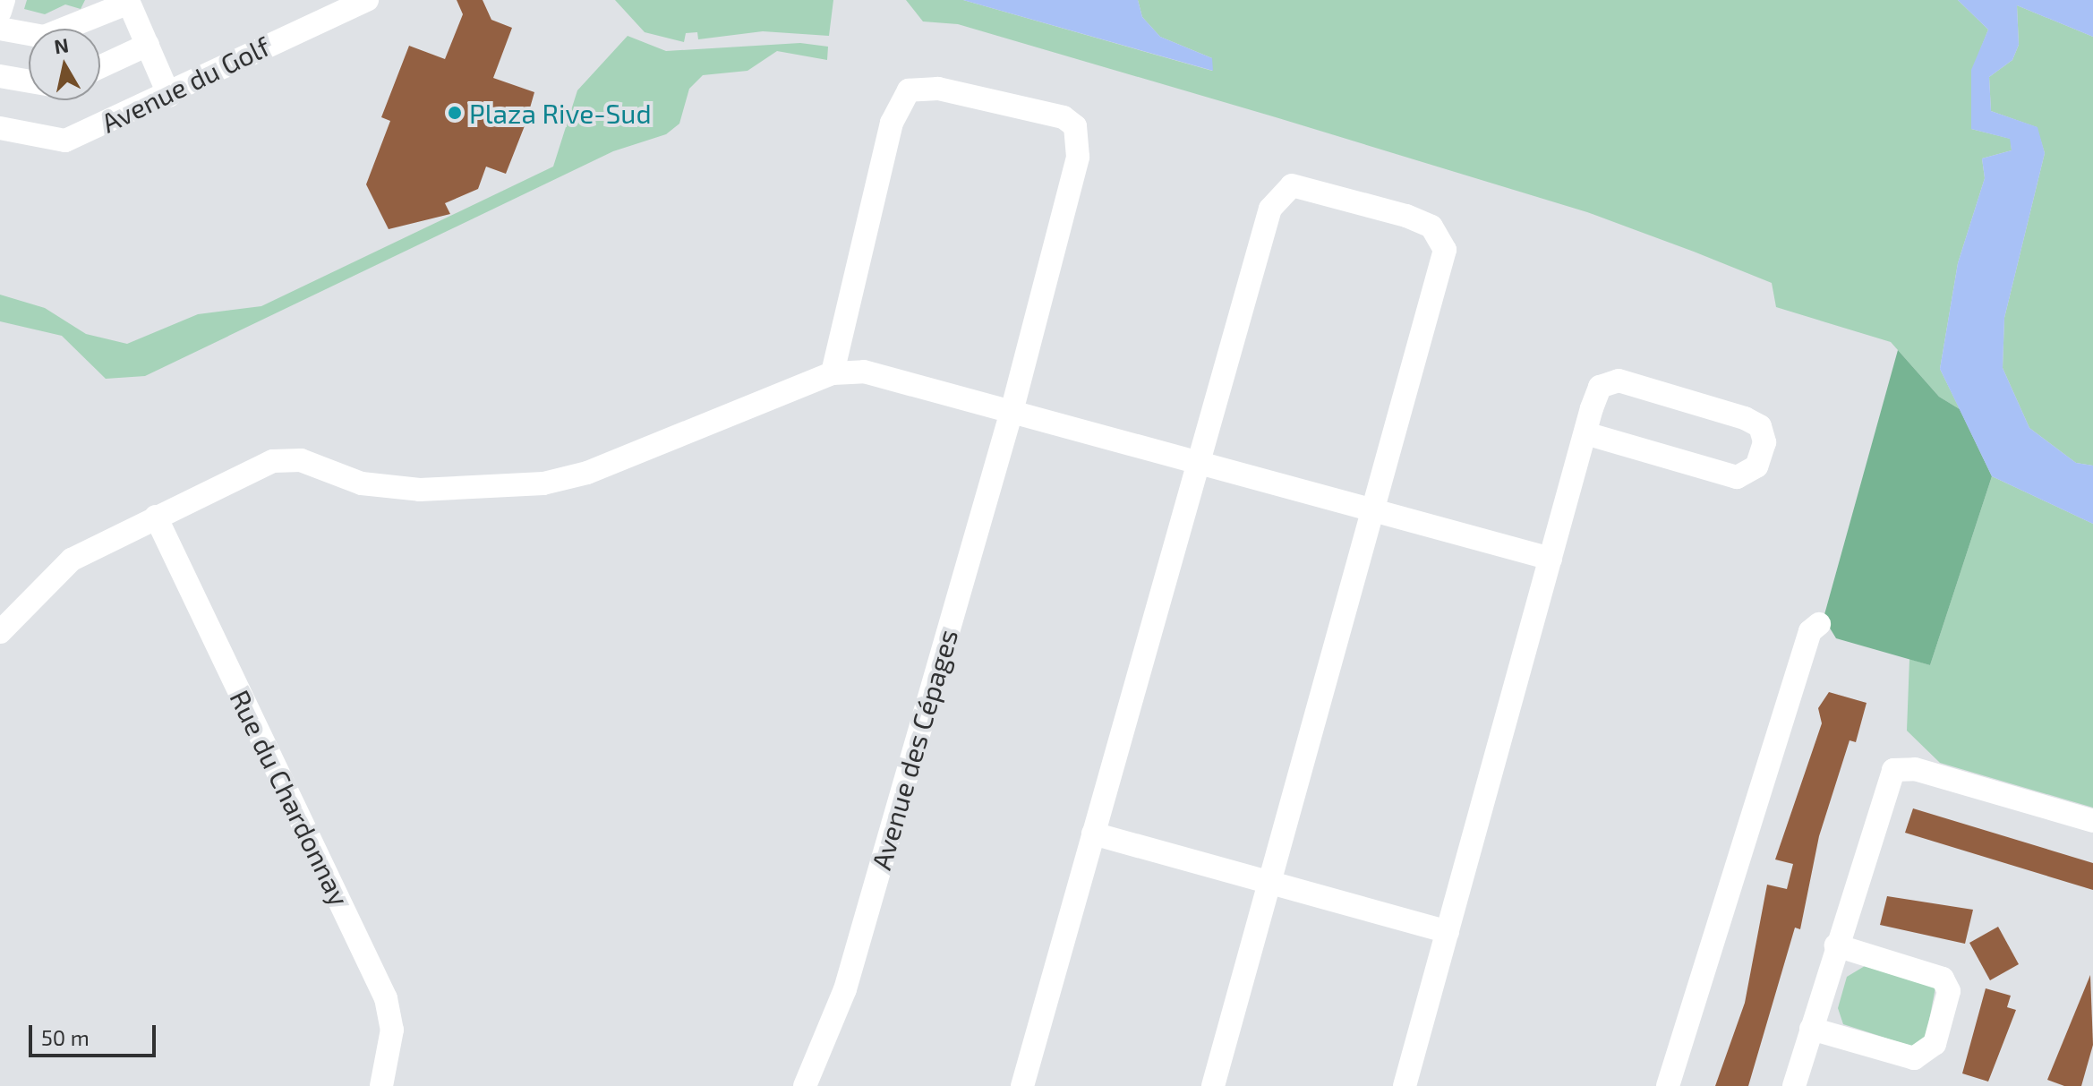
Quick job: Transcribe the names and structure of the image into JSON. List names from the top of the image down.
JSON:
{
  "streets": {
    "street": ["Avenue du Golf", "Avenue des Cépages", "Rue du Chardonnay"]
  },
  "places": ["Plaza Rive-Sud"],
  "scale_bar": "50 m",
  "north": "top"
}
